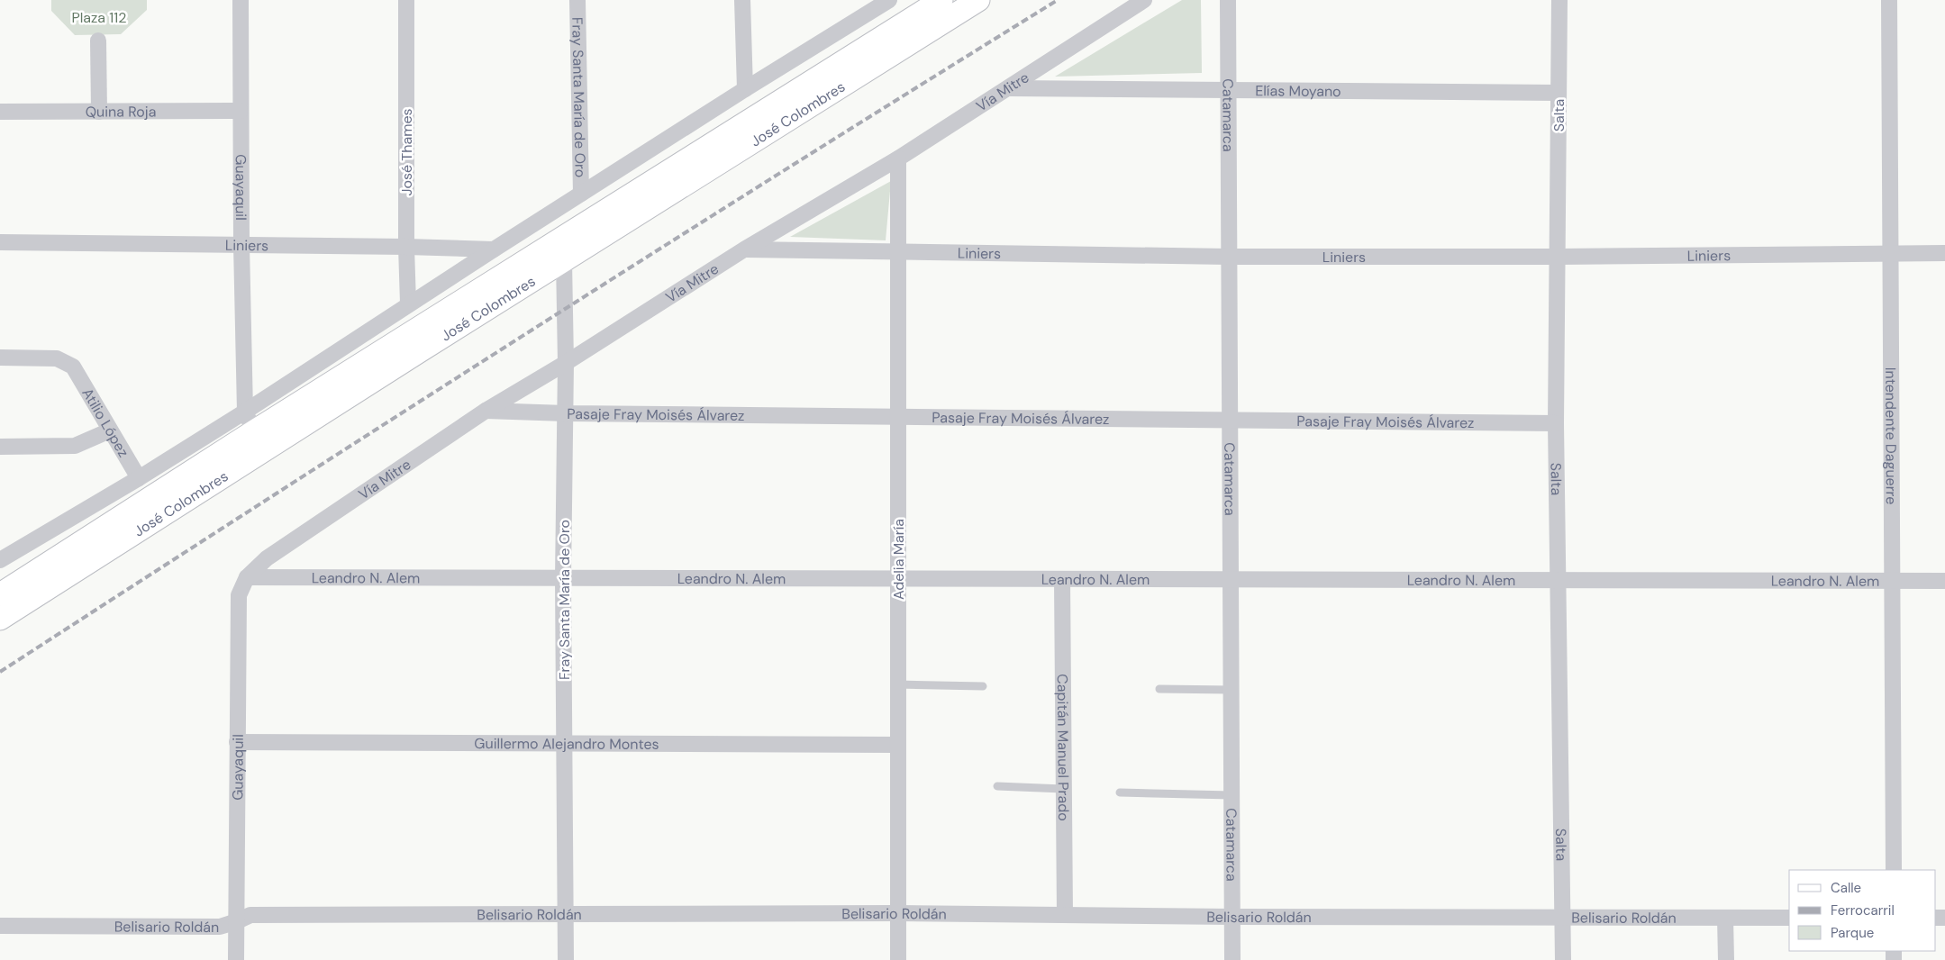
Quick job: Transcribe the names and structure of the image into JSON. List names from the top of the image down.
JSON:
{
  "streets": {
    "main road": ["José Colombres"],
    "street": [
      "Elías Moyano",
      "Vía Mitre",
      "Fray Santa María de Oro",
      "Quina Roja",
      "Catamarca",
      "Salta",
      "José Thames",
      "Guayaquil",
      "Liniers",
      "Pasaje Fray Moisés Álvarez",
      "Atilio López",
      "Intendente Daguerre",
      "Adelia María",
      "Leandro N. Alem",
      "Guillermo Alejandro Montes",
      "Capitán Manuel Prado",
      "Belisario Roldán"
    ]
  },
  "crossings": [
    ["Elías Moyano", "Vía Mitre"],
    ["Elías Moyano", "Catamarca"],
    ["Elías Moyano", "Salta"],
    ["Vía Mitre", "Fray Santa María de Oro"],
    ["Vía Mitre", "Guayaquil"],
    ["Vía Mitre", "Liniers"],
    ["Vía Mitre", "Pasaje Fray Moisés Álvarez"],
    ["Vía Mitre", "Adelia María"],
    ["Vía Mitre", "Leandro N. Alem"],
    ["Fray Santa María de Oro", "José Colombres"],
    ["Fray Santa María de Oro", "Pasaje Fray Moisés Álvarez"],
    ["Fray Santa María de Oro", "Leandro N. Alem"],
    ["Fray Santa María de Oro", "Guillermo Alejandro Montes"],
    ["Fray Santa María de Oro", "Belisario Roldán"],
    ["Quina Roja", "Guayaquil"],
    ["José Colombres", "José Thames"],
    ["José Colombres", "Guayaquil"],
    ["José Colombres", "Liniers"],
    ["José Colombres", "Atilio López"],
    ["Catamarca", "Liniers"],
    ["Catamarca", "Pasaje Fray Moisés Álvarez"],
    ["Catamarca", "Leandro N. Alem"],
    ["Catamarca", "Belisario Roldán"],
    ["Salta", "Liniers"],
    ["Salta", "Pasaje Fray Moisés Álvarez"],
    ["Salta", "Leandro N. Alem"],
    ["Salta", "Belisario Roldán"],
    ["José Thames", "Liniers"],
    ["Guayaquil", "Liniers"],
    ["Guayaquil", "Leandro N. Alem"],
    ["Guayaquil", "Guillermo Alejandro Montes"],
    ["Guayaquil", "Belisario Roldán"],
    ["Liniers", "Intendente Daguerre"],
    ["Liniers", "Adelia María"],
    ["Pasaje Fray Moisés Álvarez", "Adelia María"],
    ["Intendente Daguerre", "Leandro N. Alem"],
    ["Adelia María", "Leandro N. Alem"],
    ["Adelia María", "Guillermo Alejandro Montes"],
    ["Adelia María", "Belisario Roldán"],
    ["Leandro N. Alem", "Capitán Manuel Prado"],
    ["Capitán Manuel Prado", "Belisario Roldán"]
  ],
  "parks": ["Plaza 112"],
  "legend": ["Calle", "Ferrocarril", "Parque"]
}
